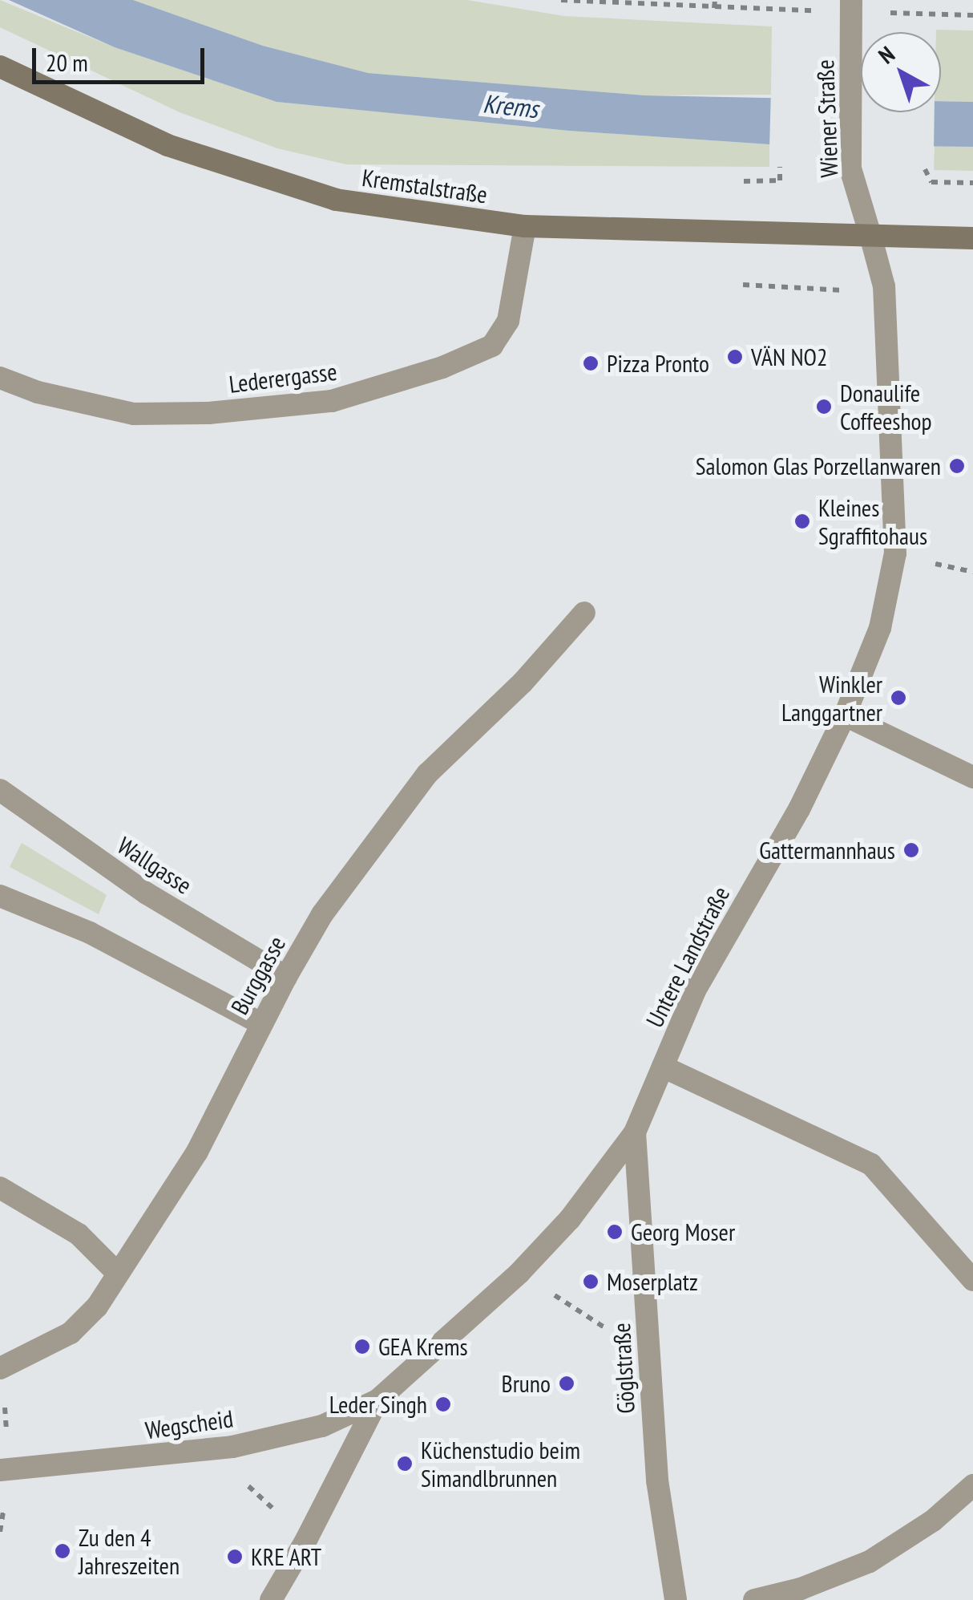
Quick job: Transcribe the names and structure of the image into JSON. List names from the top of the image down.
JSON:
{
  "streets": {
    "main road": ["Kremstalstraße"],
    "street": [
      "Wiener Straße",
      "Lederergasse",
      "Wallgasse",
      "Untere Landstraße",
      "Burggasse",
      "Göglstraße",
      "Wegscheid"
    ]
  },
  "crossings": [
    ["Wiener Straße", "Kremstalstraße"],
    ["Wiener Straße", "Untere Landstraße"],
    ["Kremstalstraße", "Lederergasse"],
    ["Kremstalstraße", "Untere Landstraße"],
    ["Wallgasse", "Burggasse"],
    ["Untere Landstraße", "Göglstraße"],
    ["Untere Landstraße", "Wegscheid"]
  ],
  "water": ["Krems"],
  "places": [
    "VÄN NO2",
    "Pizza Pronto",
    "Donaulife Coffeeshop",
    "Salomon Glas Porzellanwaren",
    "Kleines Sgraffitohaus",
    "Winkler Langgartner",
    "Gattermannhaus",
    "Georg Moser",
    "Moserplatz",
    "GEA Krems",
    "Bruno",
    "Leder Singh",
    "Küchenstudio beim Simandlbrunnen",
    "Zu den 4 Jahreszeiten",
    "KRE ART"
  ],
  "scale_bar": "20 m",
  "north": "top left"
}
